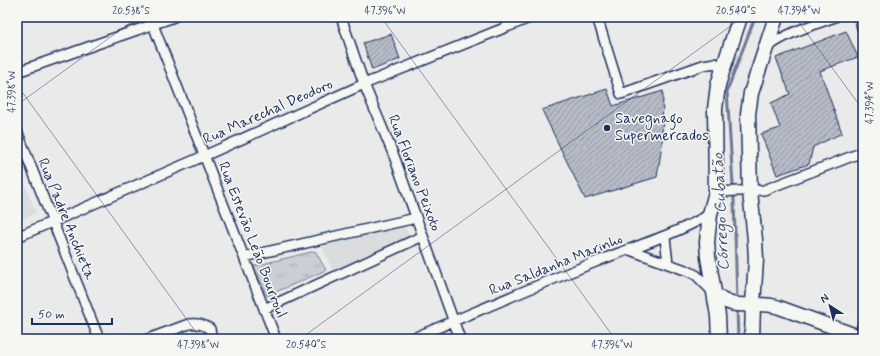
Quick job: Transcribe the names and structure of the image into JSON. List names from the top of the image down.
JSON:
{
  "streets": {
    "street": [
      "Rua Marechal Deodoro",
      "Rua Floriano Peixoto",
      "Rua Padre Anchieta",
      "Rua Estevão Leão Bourroul",
      "Rua Saldanha Marinho"
    ]
  },
  "crossings": [
    ["Rua Marechal Deodoro", "Rua Floriano Peixoto"],
    ["Rua Marechal Deodoro", "Rua Padre Anchieta"],
    ["Rua Marechal Deodoro", "Rua Estevão Leão Bourroul"],
    ["Rua Floriano Peixoto", "Rua Saldanha Marinho"]
  ],
  "water": ["Córrego Cubatão"],
  "places": ["Savegnago Supermercados"],
  "scale_bar": "50 m",
  "north": "top left",
  "coordinates": [
    "20.538°S",
    "47.396°W",
    "20.540°S",
    "47.394°W",
    "47.398°W"
  ]
}
